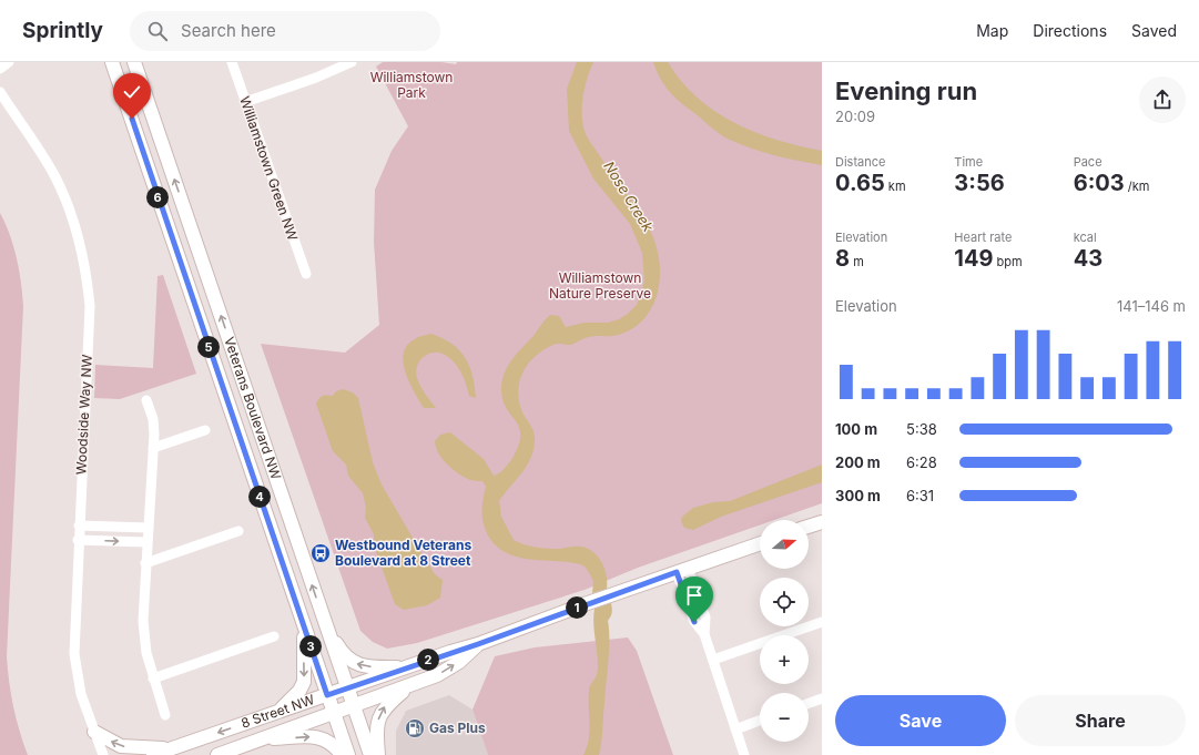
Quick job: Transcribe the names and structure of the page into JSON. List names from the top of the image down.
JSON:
{
  "streets": {
    "main road": ["Veterans Boulevard NW", "8 Street NW"],
    "street": ["Williamstown Green NW", "Woodside Way NW"]
  },
  "crossings": [
    ["Veterans Boulevard NW", "8 Street NW"]
  ],
  "water": ["Nose Creek"],
  "parks": ["Williamstown Park", "Williamstown Nature Preserve"],
  "places": {
    "bus stop": ["Westbound Veterans Boulevard at 8 Street"],
    "fuel station": ["Gas Plus"]
  },
  "north": "right",
  "page": {
    "header": "Sprintly",
    "search": "Search here",
    "nav": ["Map", "Directions", "Saved"],
    "heading": ["Evening run", "20:09"],
    "stats": [
      ["Distance", "0.65 km"],
      ["Time", "3:56"],
      ["Pace", "6:03 /km"],
      ["Elevation", "8 m"],
      ["Heart rate", "149 bpm"],
      ["kcal", "43"]
    ],
    "pins": [
      "6",
      "5",
      "4",
      "1",
      "3",
      "2"
    ],
    "chart": ["Elevation", "141–146 m"],
    "list": [
      {
        "name": "100 m",
        "note": "5:38"
      },
      {
        "name": "200 m",
        "note": "6:28"
      },
      {
        "name": "300 m",
        "note": "6:31"
      }
    ],
    "map_buttons": ["+", "−"],
    "buttons": ["Save", "Share"]
  }
}
